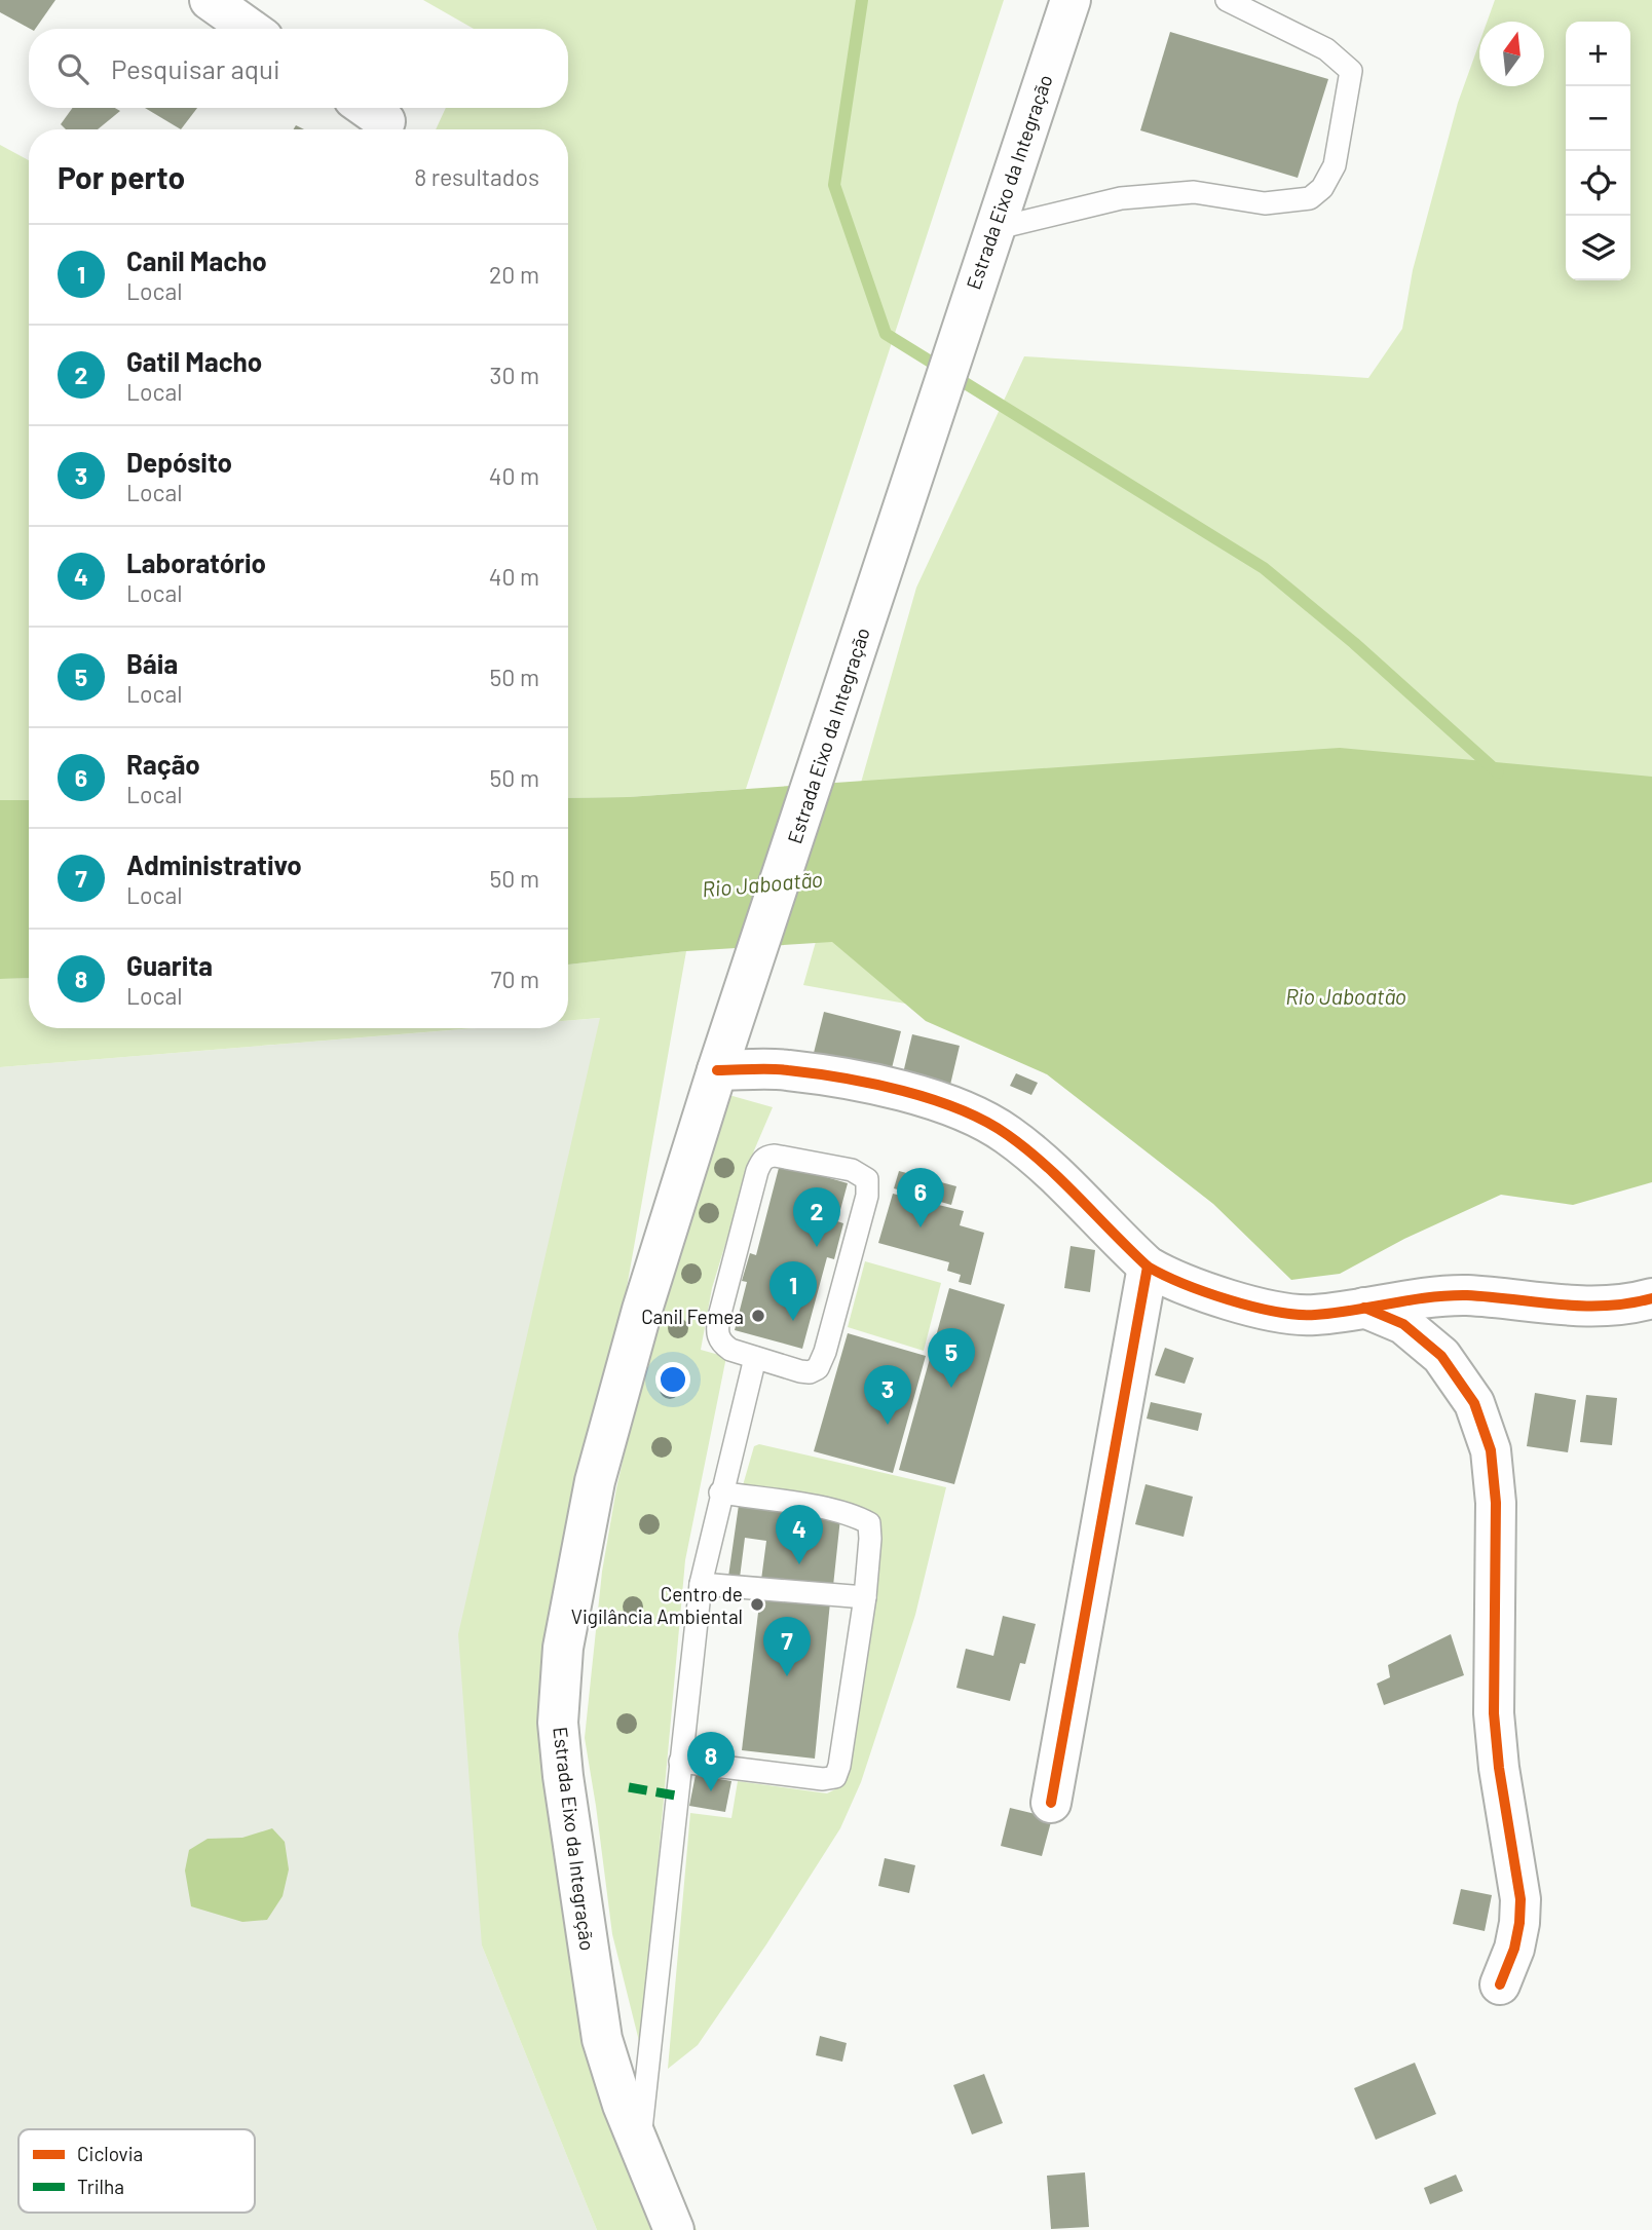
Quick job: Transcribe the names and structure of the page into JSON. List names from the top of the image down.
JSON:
{
  "streets": {
    "street": ["Estrada Eixo da Integração"]
  },
  "water": ["Rio Jaboatão"],
  "places": ["Canil Femea", "Centro de Vigilância Ambiental"],
  "legend": ["Ciclovia", "Trilha"],
  "north": "top",
  "page": {
    "map_buttons": ["+", "−"],
    "search": "Pesquisar aqui",
    "heading": ["Por perto", "8 resultados"],
    "list": [
      {
        "mark": "1",
        "name": "Canil Macho",
        "note": "Local",
        "value": "20 m"
      },
      {
        "mark": "2",
        "name": "Gatil Macho",
        "note": "Local",
        "value": "30 m"
      },
      {
        "mark": "3",
        "name": "Depósito",
        "note": "Local",
        "value": "40 m"
      },
      {
        "mark": "4",
        "name": "Laboratório",
        "note": "Local",
        "value": "40 m"
      },
      {
        "mark": "5",
        "name": "Báia",
        "note": "Local",
        "value": "50 m"
      },
      {
        "mark": "6",
        "name": "Ração",
        "note": "Local",
        "value": "50 m"
      },
      {
        "mark": "7",
        "name": "Administrativo",
        "note": "Local",
        "value": "50 m"
      },
      {
        "mark": "8",
        "name": "Guarita",
        "note": "Local",
        "value": "70 m"
      }
    ],
    "pins": [
      "6",
      "2",
      "1",
      "5",
      "3",
      "4",
      "7",
      "8"
    ]
  }
}
